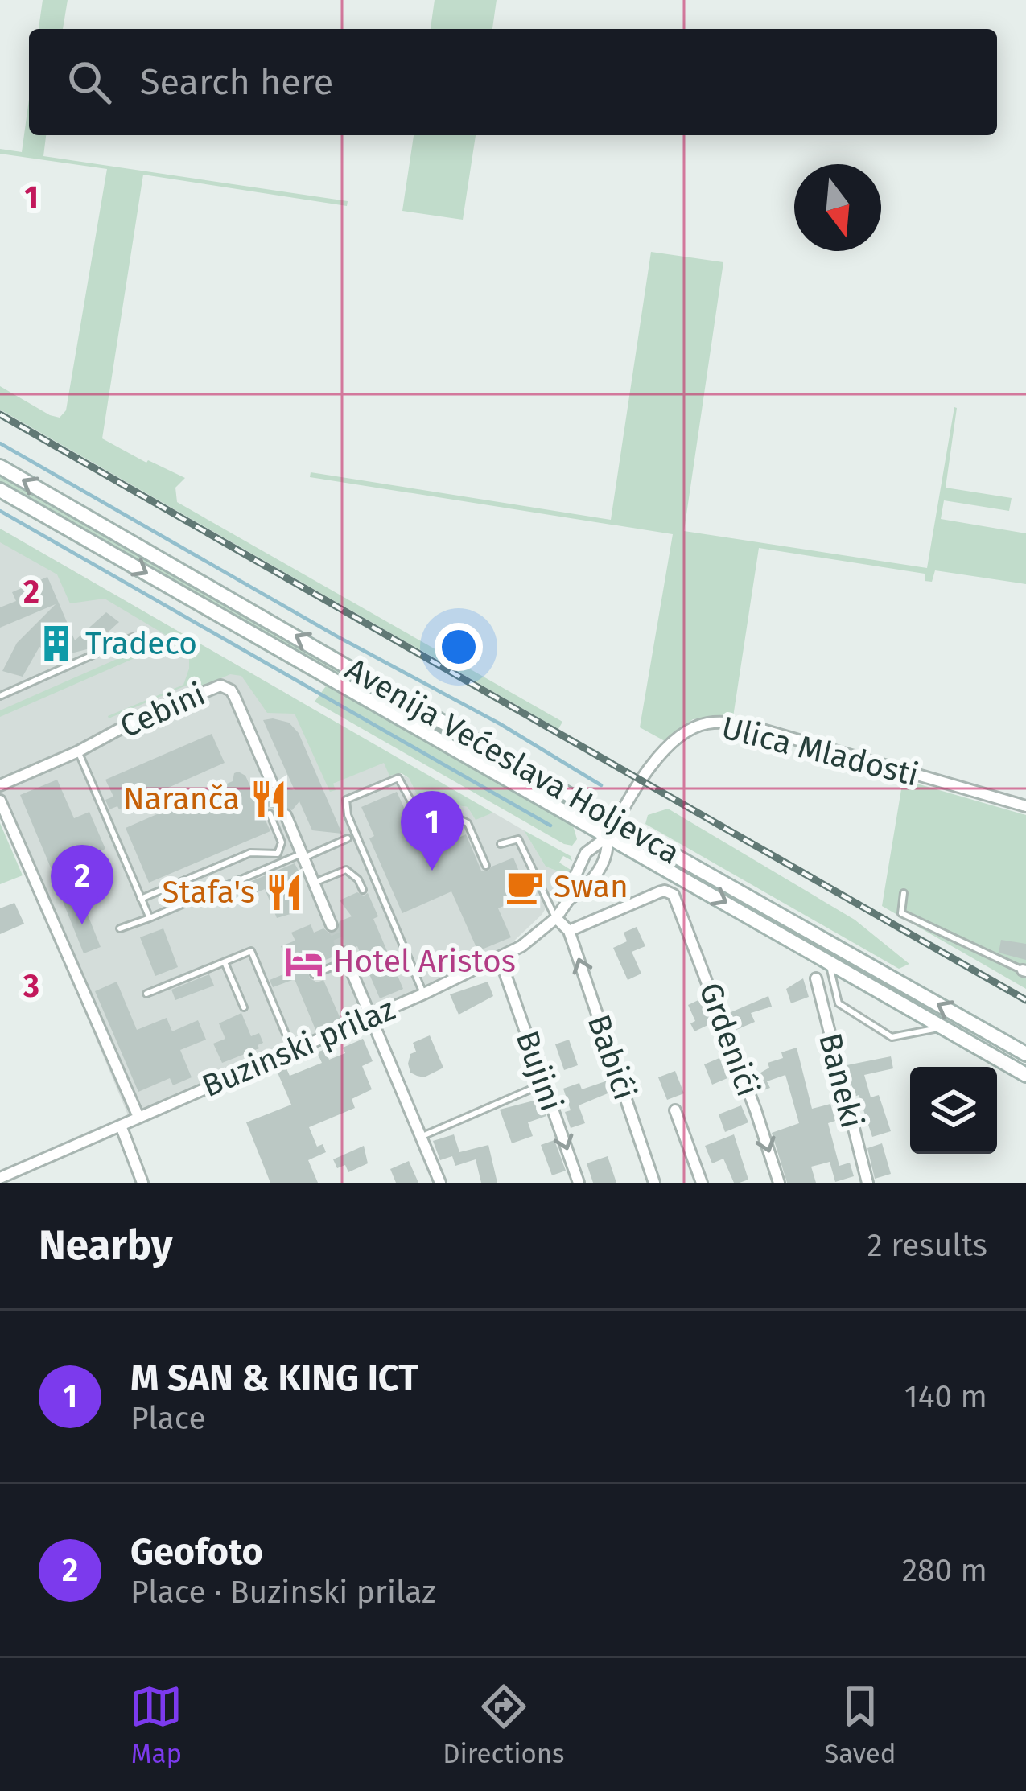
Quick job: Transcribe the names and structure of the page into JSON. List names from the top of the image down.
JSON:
{
  "streets": {
    "main road": ["Avenija Većeslava Holjevca"],
    "street": [
      "Cebini",
      "Ulica Mladosti",
      "Grdenići",
      "Buzinski prilaz",
      "Babići",
      "Bujini",
      "Baneki"
    ]
  },
  "crossings": [
    ["Ulica Mladosti", "Avenija Većeslava Holjevca"],
    ["Ulica Mladosti", "Buzinski prilaz"],
    ["Avenija Većeslava Holjevca", "Buzinski prilaz"],
    ["Grdenići", "Babići"],
    ["Buzinski prilaz", "Bujini"]
  ],
  "one_way": ["Babići", "Bujini"],
  "places": {
    "building": ["Tradeco"],
    "restaurant": ["Naranča", "Stafa's"],
    "cafe": ["Swan"],
    "hotel": ["Hotel Aristos"]
  },
  "north": "bottom",
  "page": {
    "search": "Search here",
    "pins": ["1", "2"],
    "heading": ["Nearby", "2 results"],
    "list": [
      {
        "mark": "1",
        "name": "M SAN & KING ICT",
        "note": "Place",
        "value": "140 m"
      },
      {
        "mark": "2",
        "name": "Geofoto",
        "note": "Place · Buzinski prilaz",
        "value": "280 m"
      }
    ],
    "nav": ["Map", "Directions", "Saved"]
  },
  "grid": {
    "rows": ["1", "2", "3"]
  }
}
